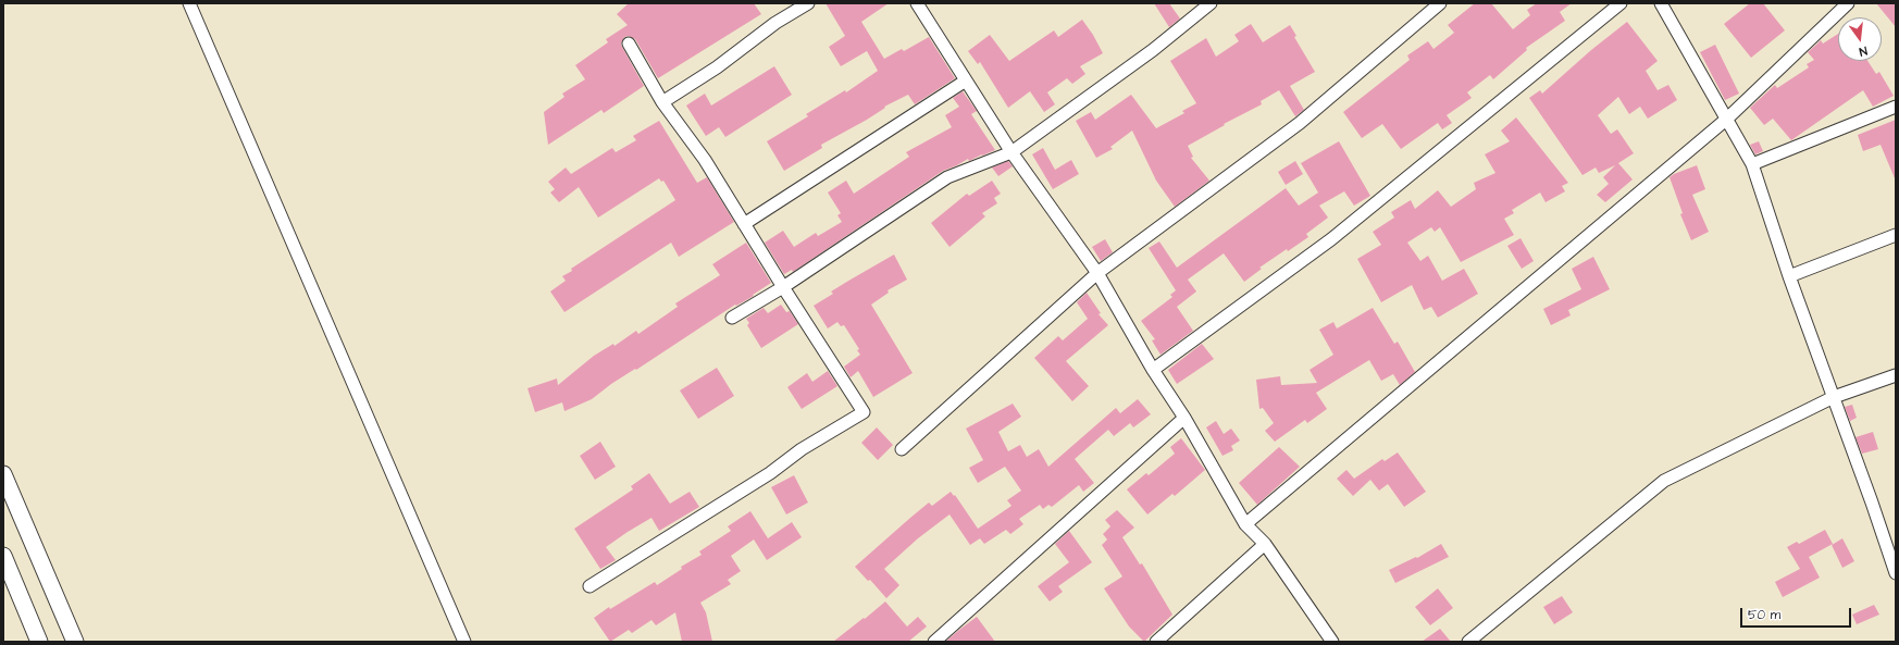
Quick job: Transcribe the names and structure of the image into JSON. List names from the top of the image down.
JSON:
{
  "scale_bar": "50 m",
  "north": "bottom"
}
